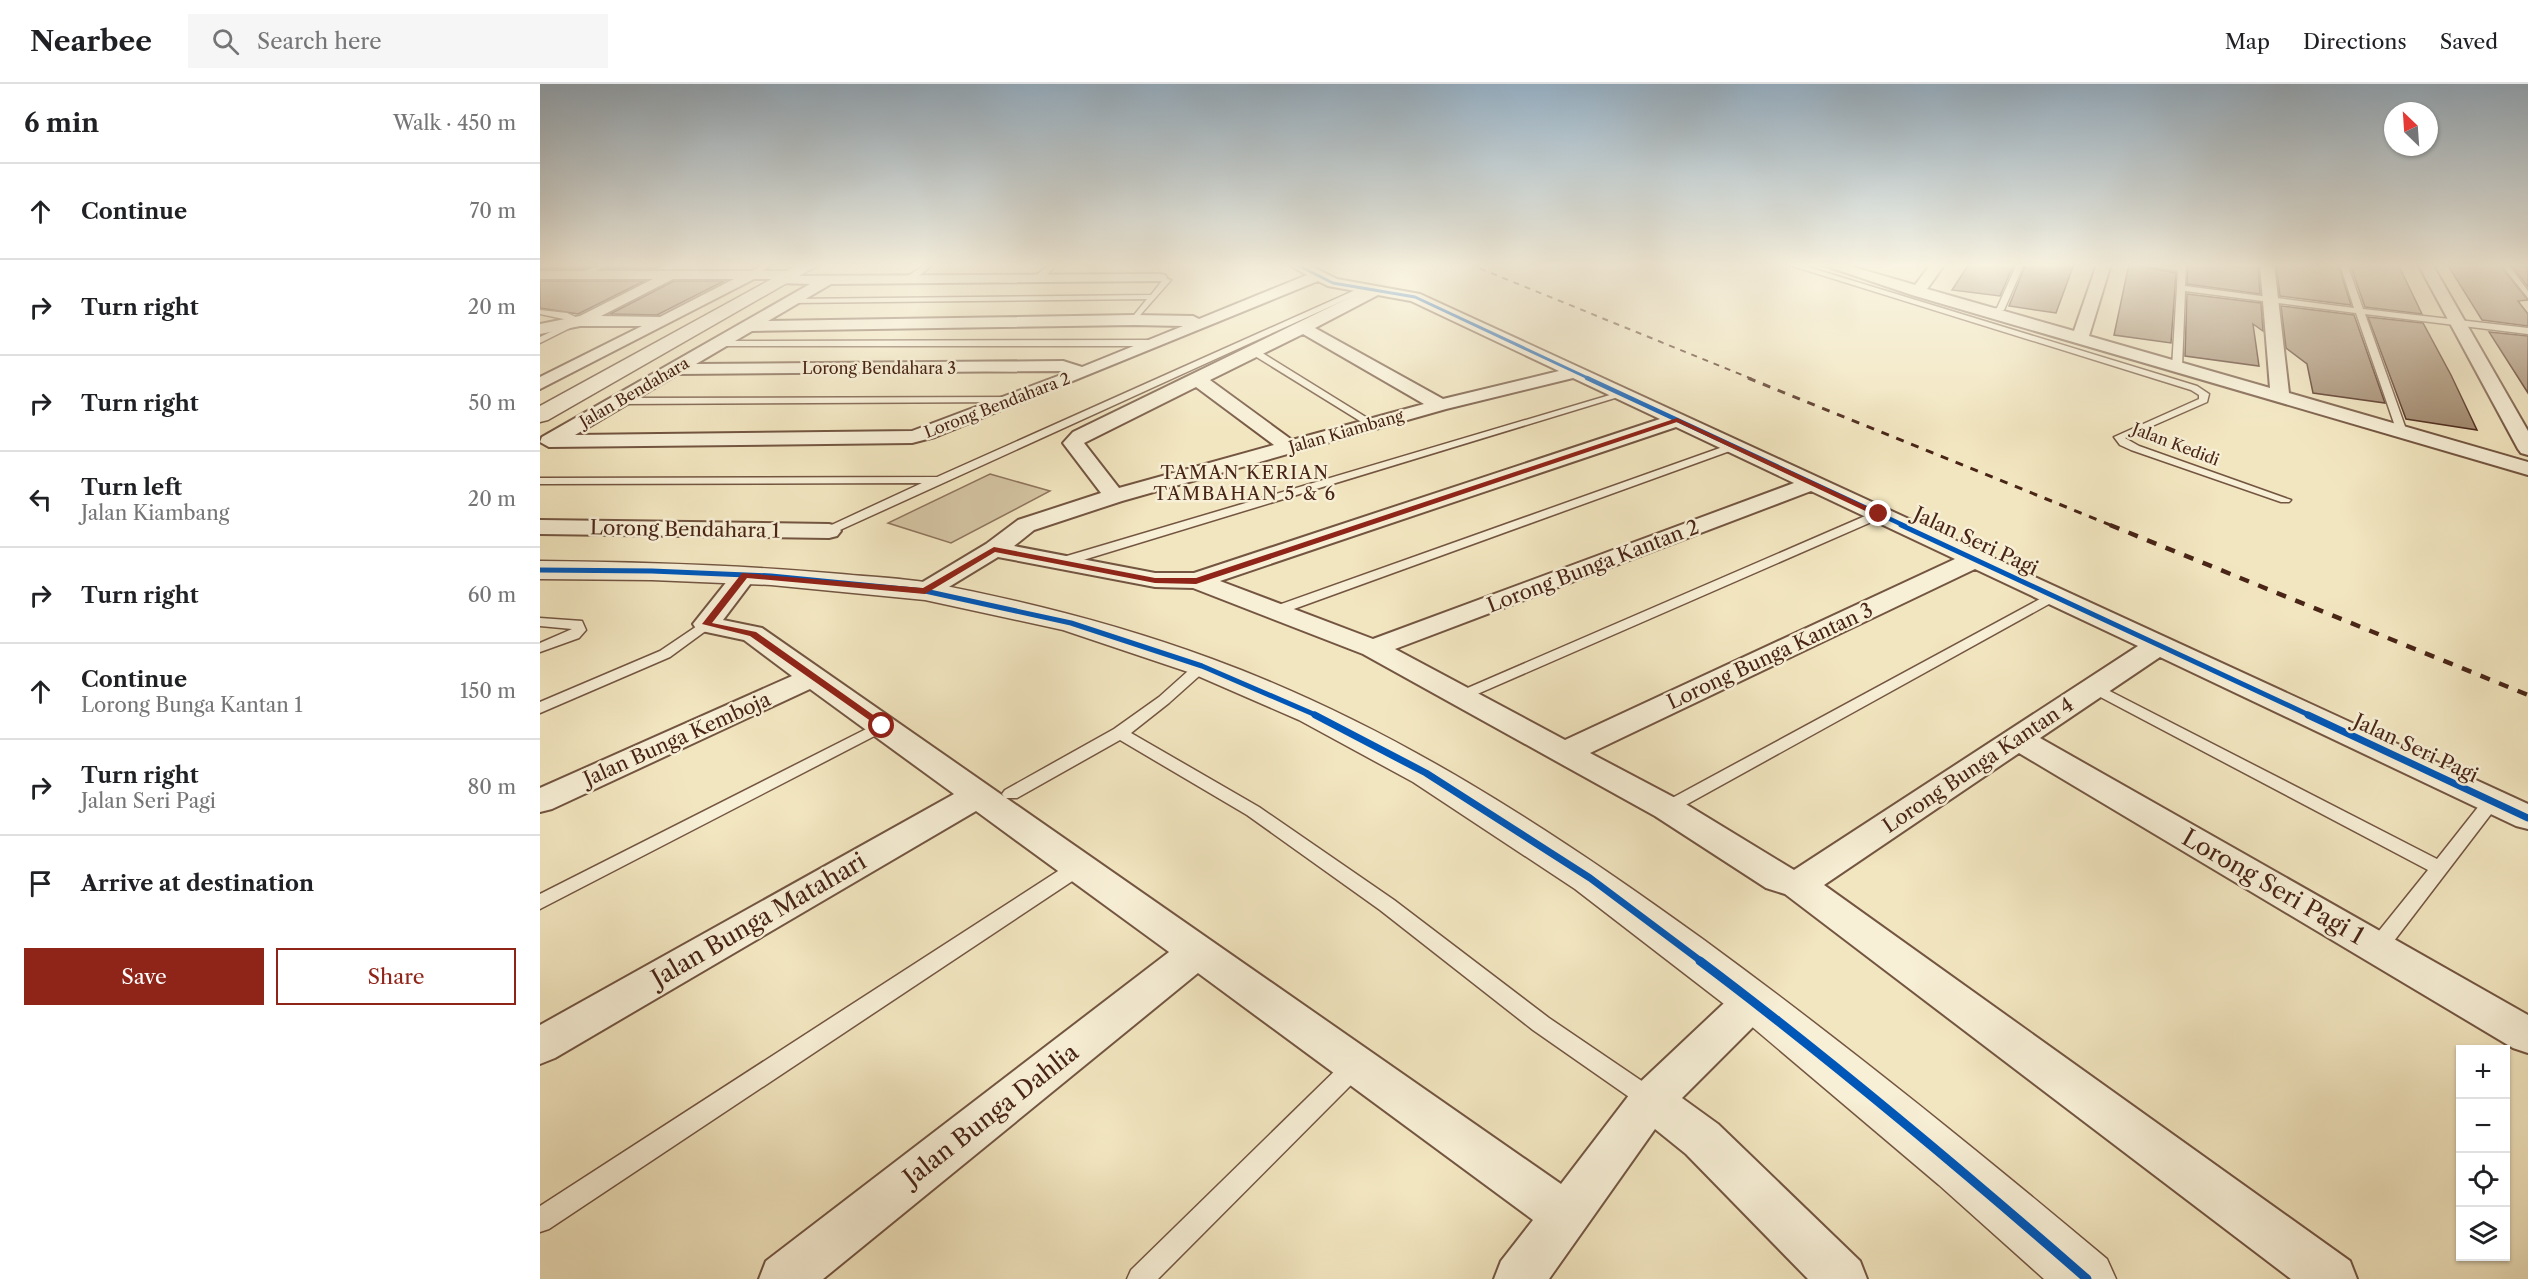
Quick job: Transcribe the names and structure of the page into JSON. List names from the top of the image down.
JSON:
{
  "streets": {
    "street": [
      "Lorong Bendahara 3",
      "Jalan Bendahara",
      "Lorong Bendahara 2",
      "Jalan Kiambang",
      "Lorong Bendahara 1",
      "Jalan Seri Pagi",
      "Lorong Bunga Kantan 2",
      "Lorong Bunga Kantan 3",
      "Jalan Bunga Kemboja",
      "Lorong Bunga Kantan 4",
      "Lorong Seri Pagi 1",
      "Jalan Bunga Matahari",
      "Jalan Bunga Dahlia"
    ],
    "lane": ["Jalan Kedidi"]
  },
  "crossings": [
    ["Lorong Bendahara 3", "Jalan Bendahara"],
    ["Lorong Bendahara 3", "Lorong Bendahara 2"],
    ["Jalan Bendahara", "Lorong Bendahara 2"],
    ["Jalan Kiambang", "Jalan Seri Pagi"],
    ["Jalan Seri Pagi", "Lorong Bunga Kantan 2"],
    ["Jalan Seri Pagi", "Lorong Bunga Kantan 3"],
    ["Jalan Seri Pagi", "Lorong Bunga Kantan 4"],
    ["Lorong Bunga Kantan 4", "Lorong Seri Pagi 1"]
  ],
  "districts": ["TAMAN KERIAN TAMBAHAN 5 & 6"],
  "north": "top left",
  "page": {
    "header": "Nearbee",
    "search": "Search here",
    "nav": ["Map", "Directions", "Saved"],
    "heading": ["6 min", "Walk · 450 m"],
    "list": [
      ["Continue", "70 m"],
      ["Turn right", "20 m"],
      ["Turn right", "50 m"],
      ["Turn left", "Jalan Kiambang", "20 m"],
      ["Turn right", "60 m"],
      ["Continue", "Lorong Bunga Kantan 1", "150 m"],
      ["Turn right", "Jalan Seri Pagi", "80 m"],
      "Arrive at destination"
    ],
    "buttons": ["Save", "Share"],
    "map_buttons": ["+", "−"]
  }
}
